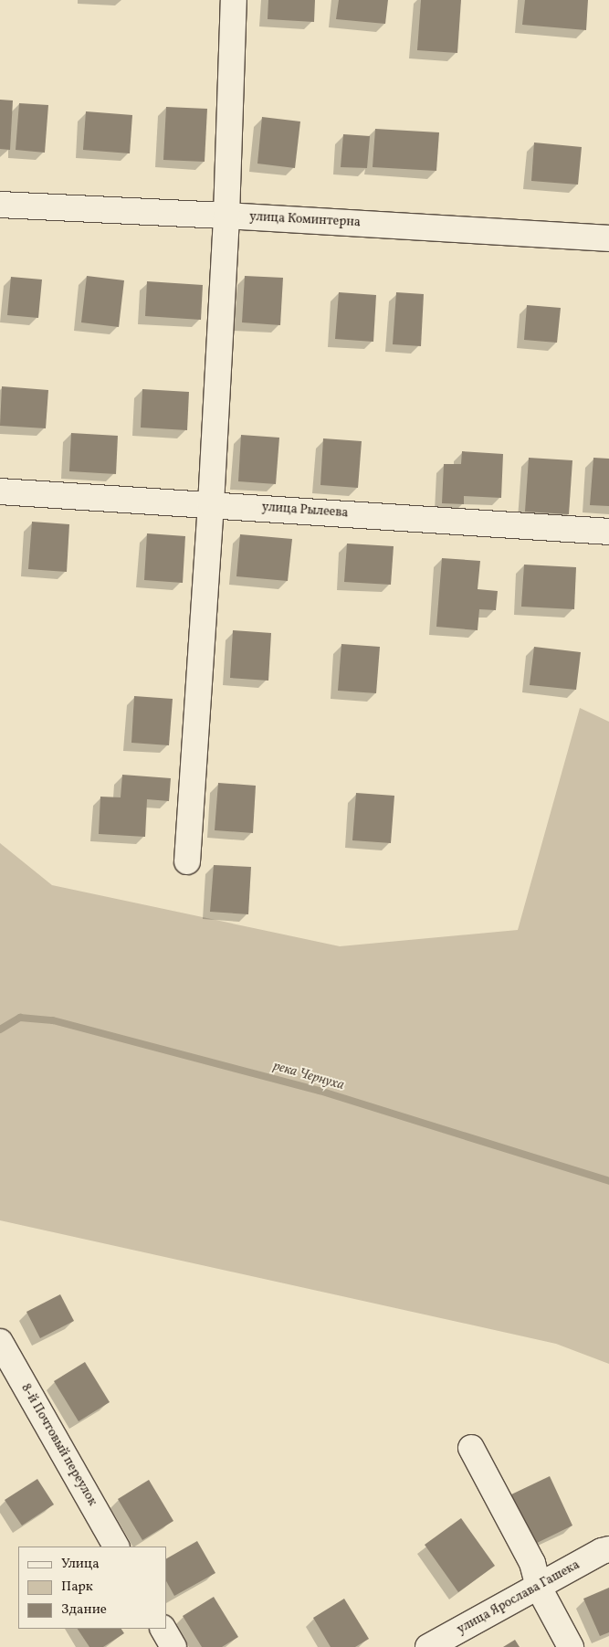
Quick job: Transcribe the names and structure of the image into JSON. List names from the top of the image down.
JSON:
{
  "streets": {
    "street": [
      "улица Коминтерна",
      "улица Рылеева",
      "8-й Почтовый переулок",
      "улица Ярослава Гашека"
    ]
  },
  "water": ["река Чернуха"],
  "legend": ["Улица", "Парк", "Здание"]
}
